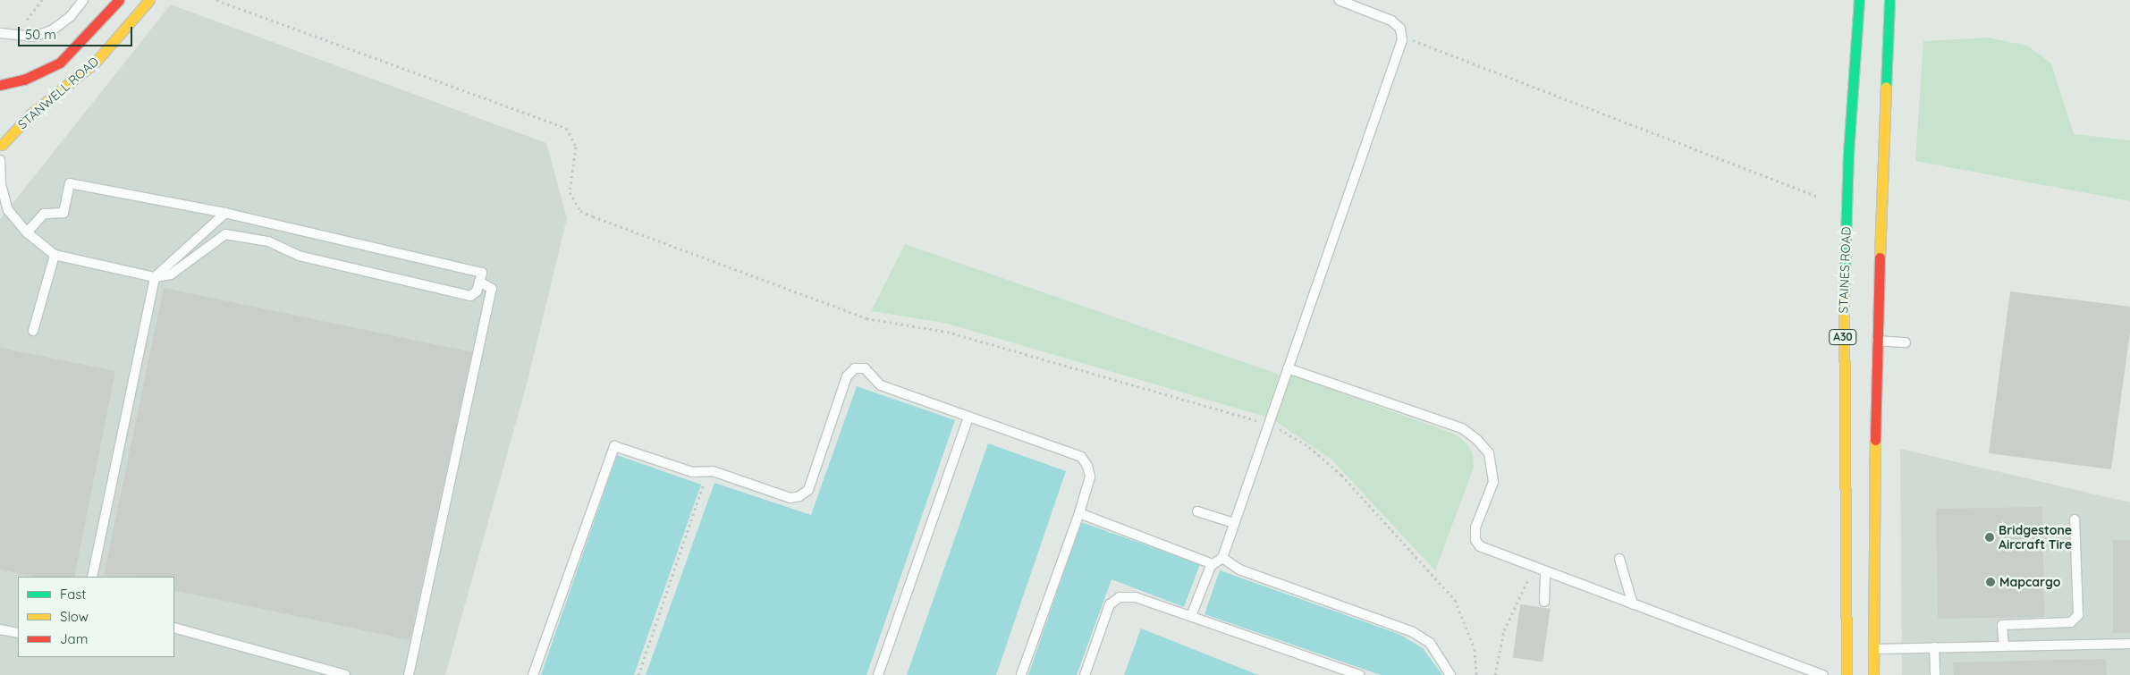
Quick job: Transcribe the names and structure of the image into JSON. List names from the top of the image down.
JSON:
{
  "streets": {
    "main road": ["STANWELL ROAD", "STAINES ROAD", "A30"]
  },
  "places": ["Bridgestone Aircraft Tire", "Mapcargo"],
  "legend": ["Fast", "Slow", "Jam"],
  "scale_bar": "50 m"
}
